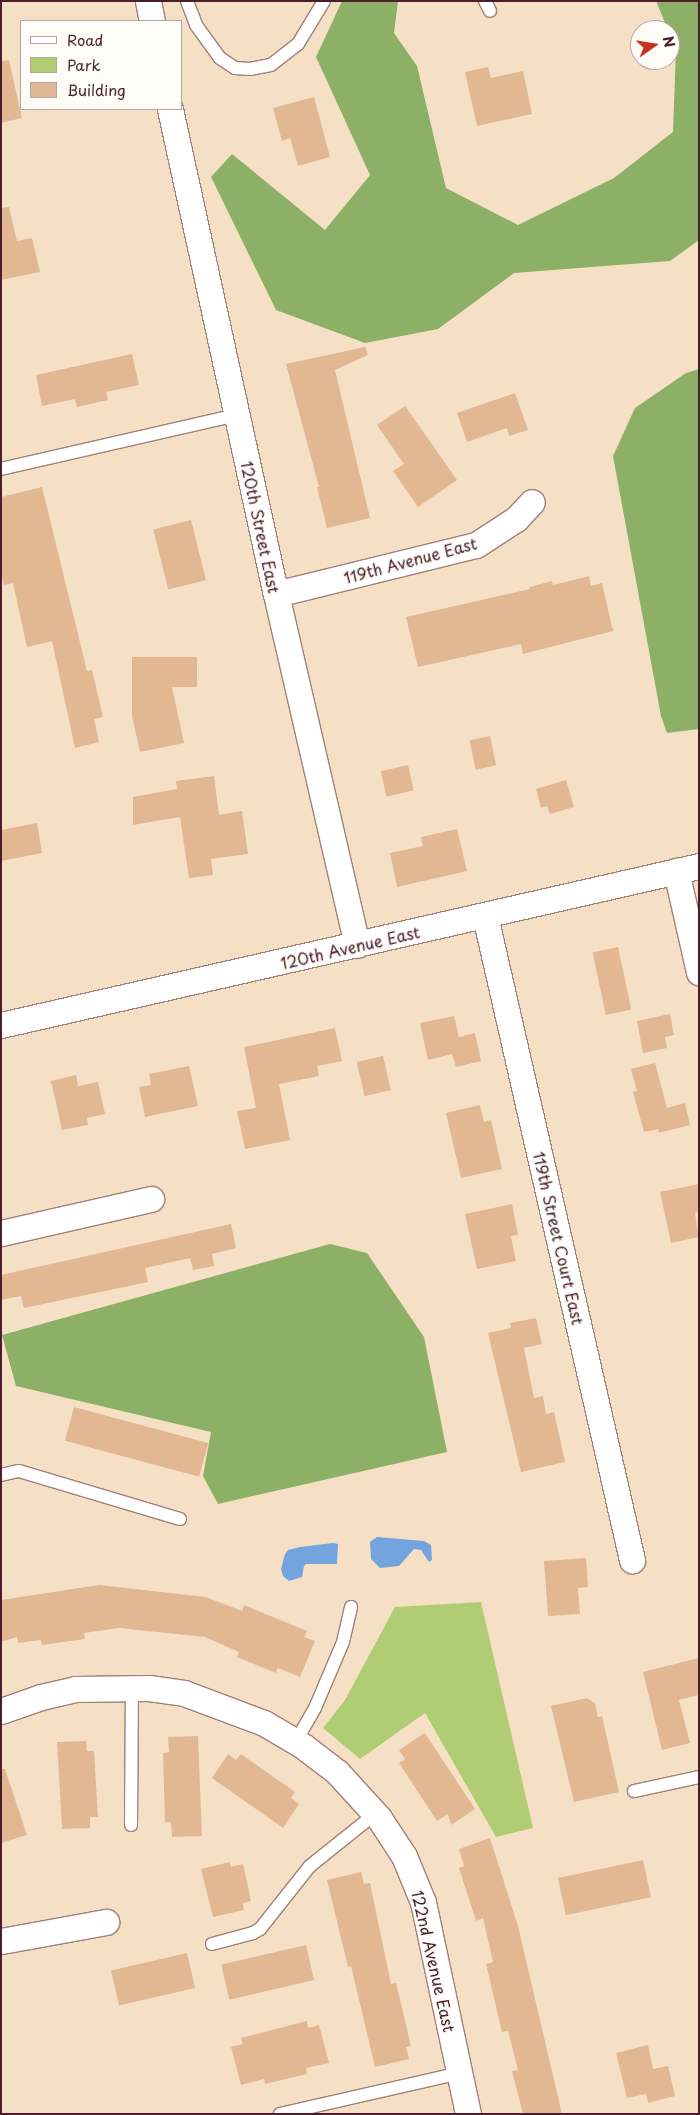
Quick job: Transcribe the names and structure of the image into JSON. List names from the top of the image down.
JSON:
{
  "streets": {
    "street": [
      "120th Street East",
      "119th Avenue East",
      "120th Avenue East",
      "119th Street Court East",
      "122nd Avenue East"
    ]
  },
  "crossings": [
    ["120th Street East", "119th Avenue East"],
    ["120th Street East", "120th Avenue East"],
    ["120th Avenue East", "119th Street Court East"]
  ],
  "legend": ["Road", "Park", "Building"],
  "north": "right"
}
